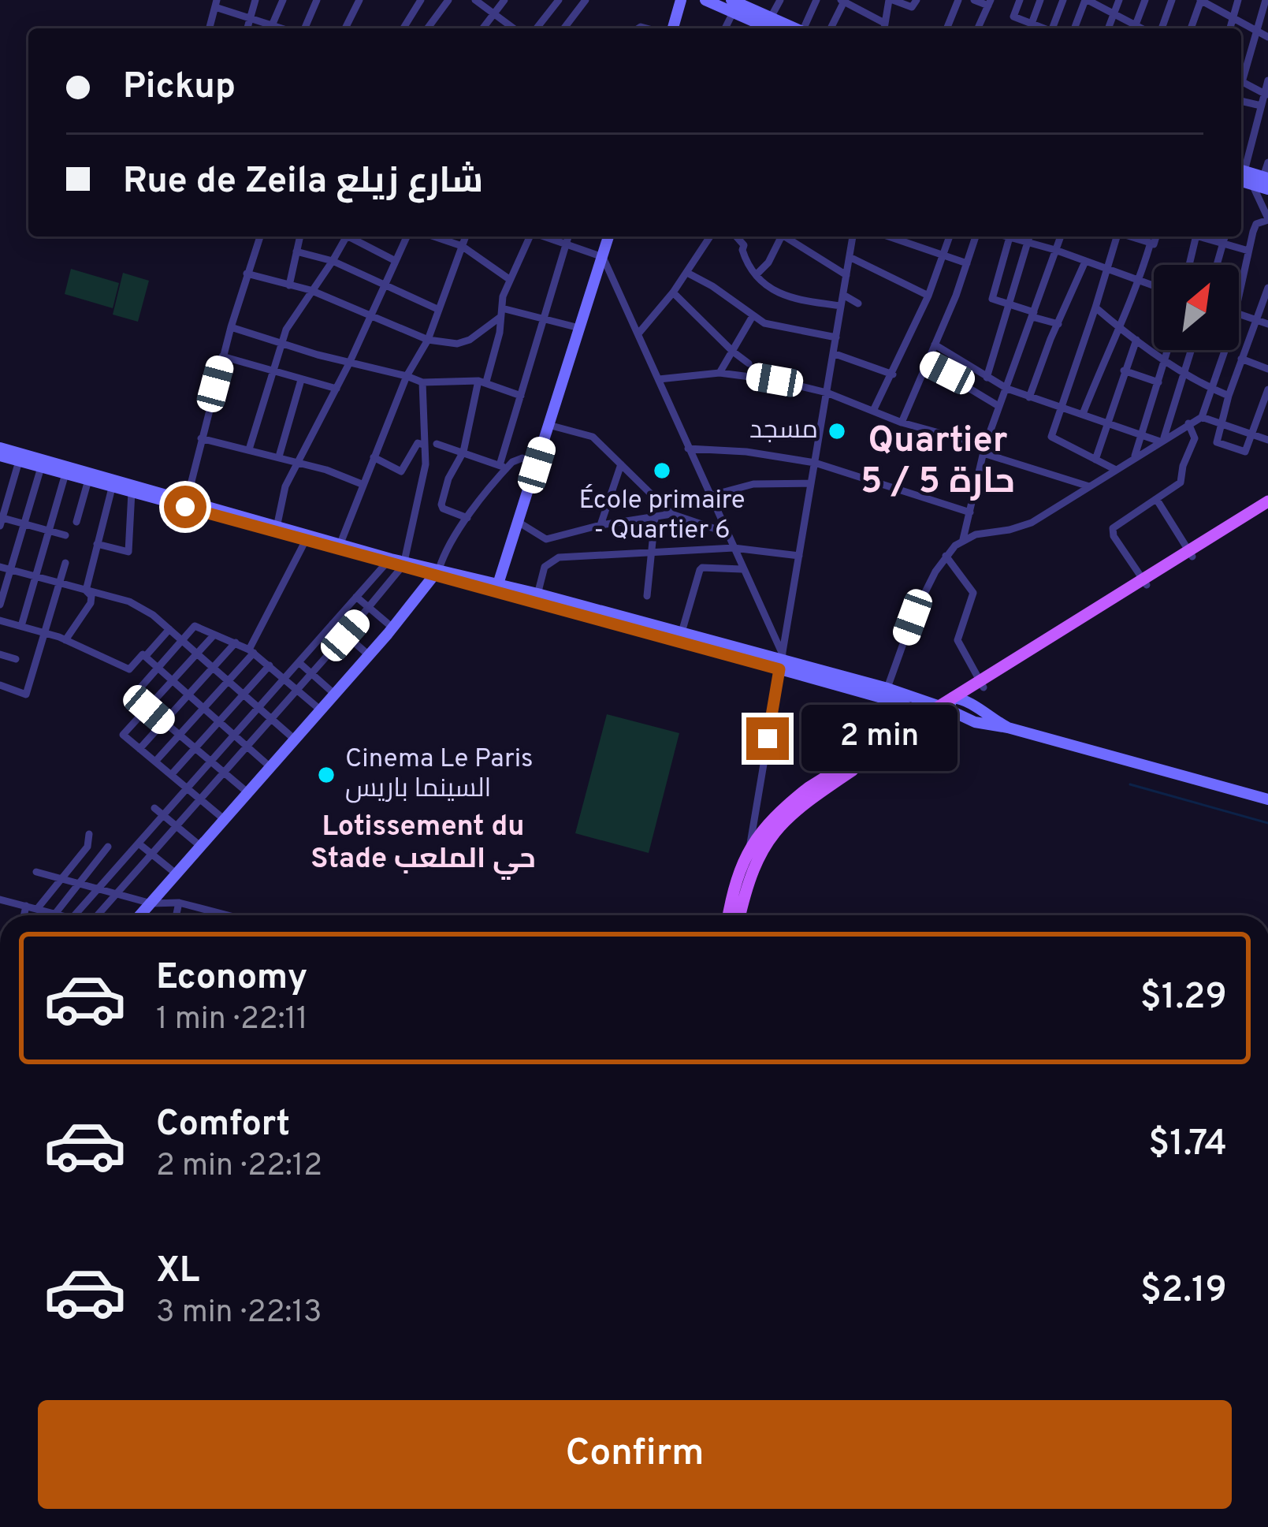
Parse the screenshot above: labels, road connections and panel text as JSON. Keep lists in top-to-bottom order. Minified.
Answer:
{"districts":["Quartier 5 / حارة 5","Lotissement du Stade حي الملعب"],"places":["مسجد","École primaire - Quartier 6","Cinema Le Paris السينما باريس"],"north":"top right","page":{"banner":["Pickup","Rue de Zeila شارع زيلع"],"bubble":"2 min","list":[{"name":"Economy","note":"1 min · 22:11","value":"$1.29"},{"name":"Comfort","note":"2 min · 22:12","value":"$1.74"},{"name":"XL","note":"3 min · 22:13","value":"$2.19"}],"buttons":"Confirm"}}
